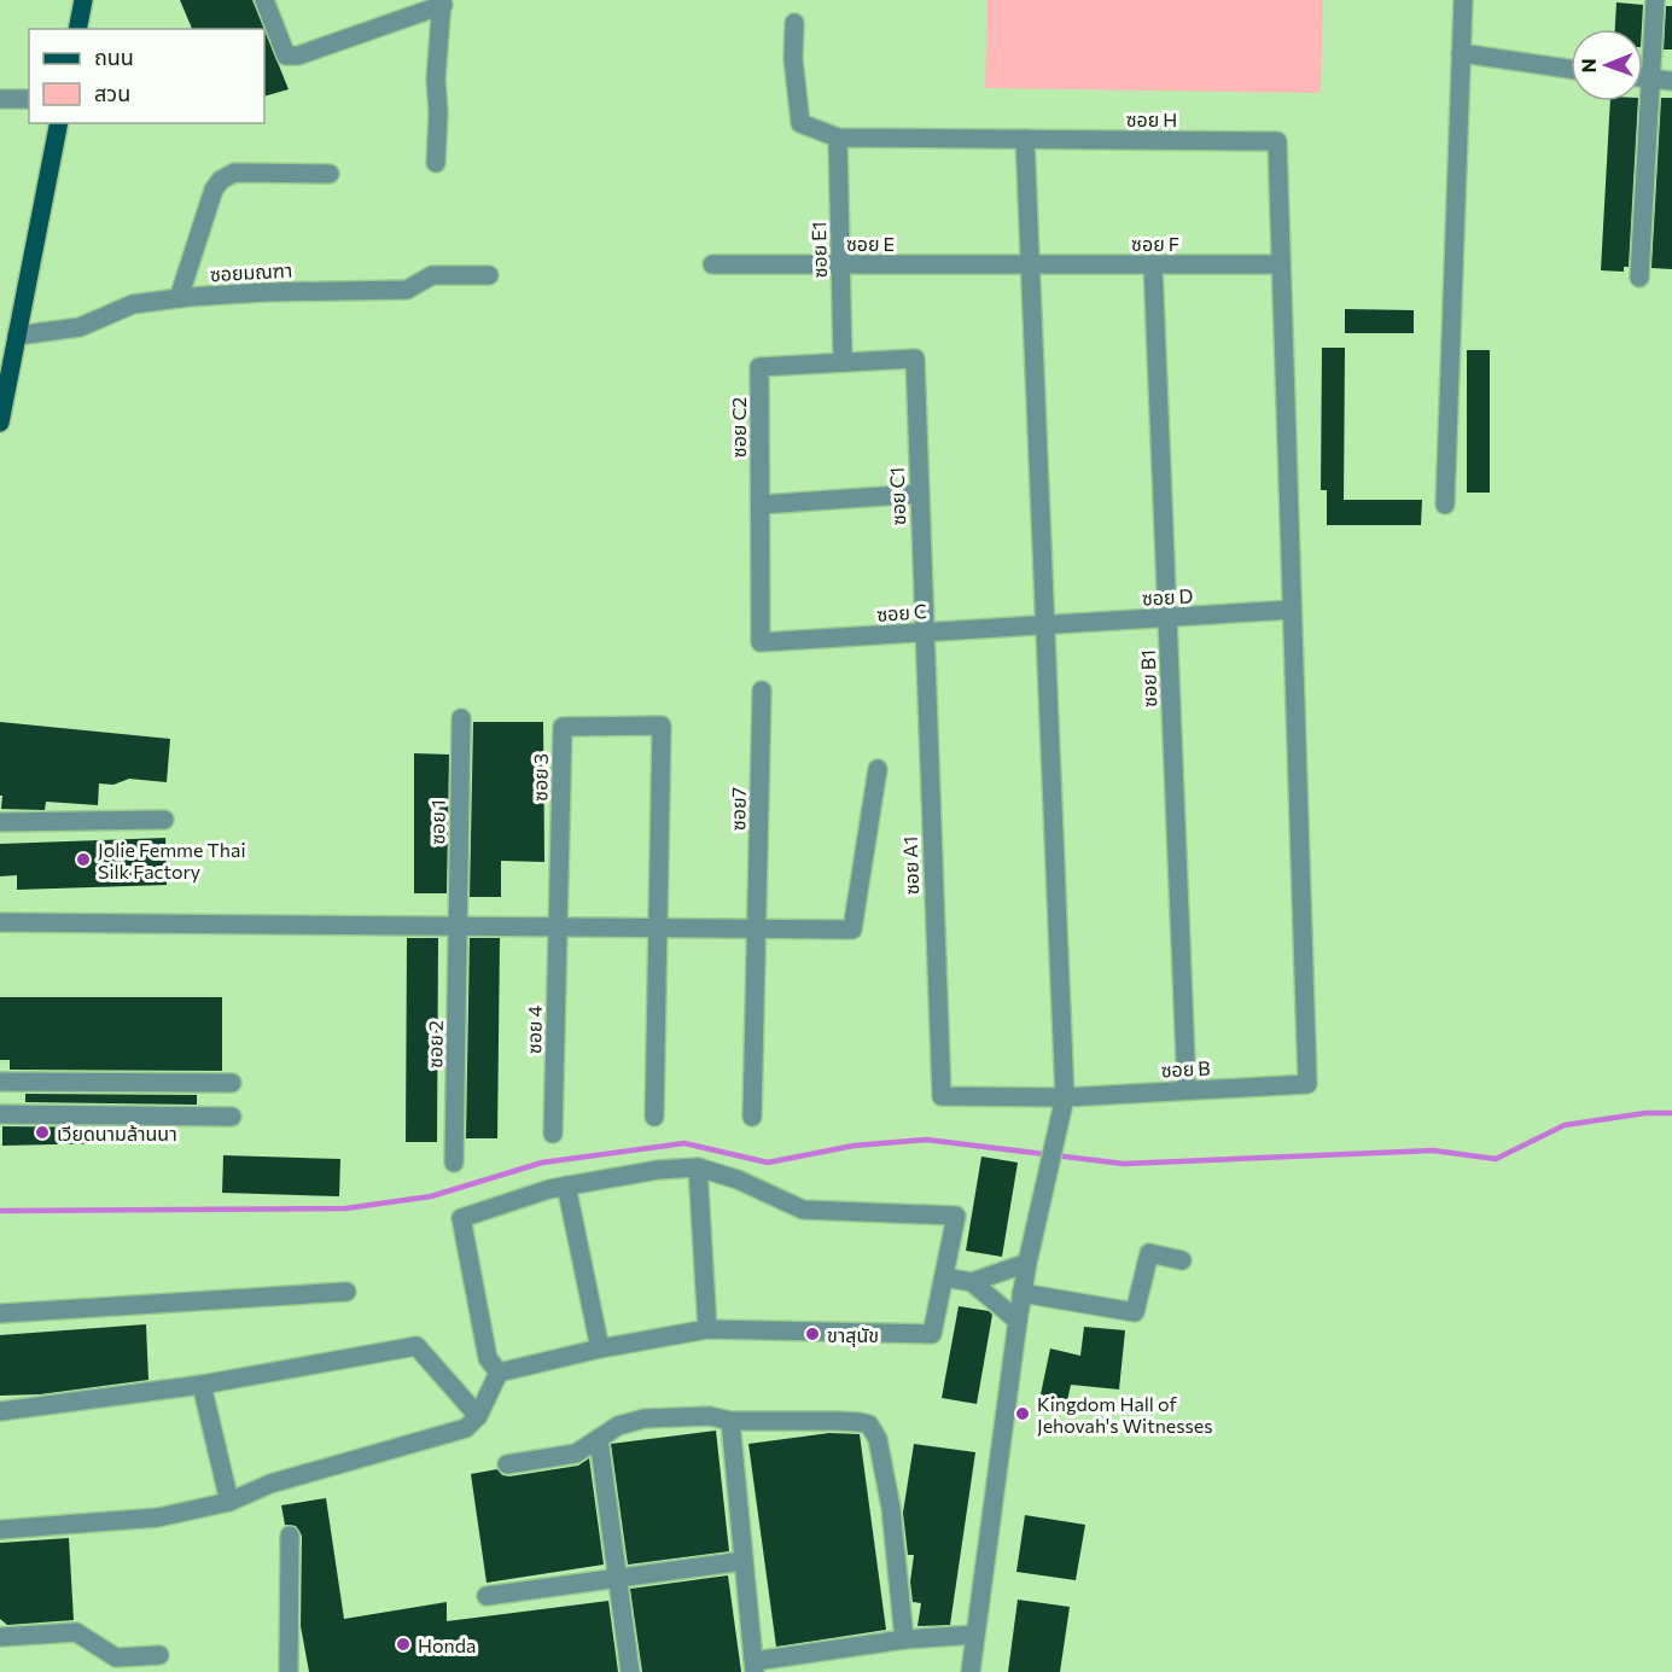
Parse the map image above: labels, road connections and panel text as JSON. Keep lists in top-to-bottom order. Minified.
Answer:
{"streets":{"street":["ซอย H","ซอย E","ซอย F","ซอย E1","ซอยมณฑา","ซอย C2","ซอย C1","ซอย D","ซอย C","ซอย B1","ซอย 3","ซอย7","ซอย 1","ซอย A1","ซอย 4","ซอย 2","ซอย B"]},"crossings":[["ซอย H","ซอย F"],["ซอย H","ซอย E1"],["ซอย E","ซอย F"],["ซอย E","ซอย E1"],["ซอย F","ซอย B1"],["ซอย E1","ซอย C2"],["ซอย C2","ซอย C1"],["ซอย C2","ซอย C"],["ซอย C1","ซอย C"],["ซอย C1","ซอย A1"],["ซอย D","ซอย C"],["ซอย D","ซอย B1"],["ซอย D","ซอย B"],["ซอย C","ซอย A1"],["ซอย B1","ซอย B"],["ซอย 3","ซอย 4"],["ซอย 1","ซอย 2"],["ซอย A1","ซอย B"]],"places":["Jolie Femme Thai Silk Factory","เวียดนามล้านนา","ขาสุนัข","Kingdom Hall of Jehovah's Witnesses","Honda"],"legend":["ถนน","สวน"],"north":"left"}
